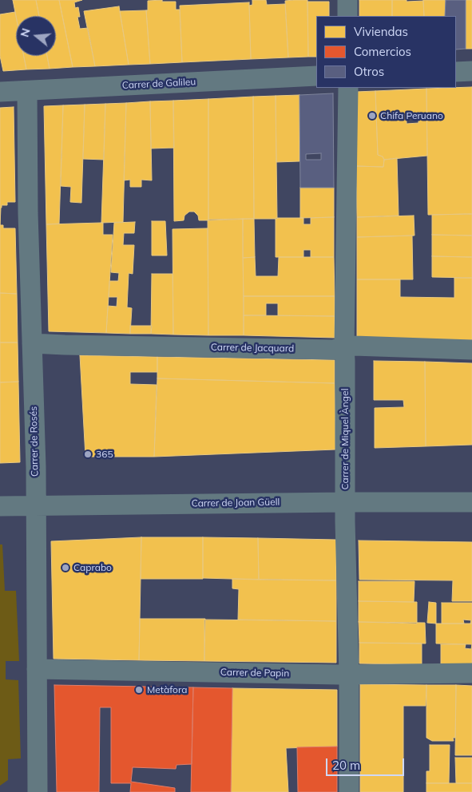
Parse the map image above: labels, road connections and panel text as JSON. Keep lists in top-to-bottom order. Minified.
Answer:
{"streets":{"street":["Carrer de Galileu","Carrer de Jacquard","Carrer de Miquel Àngel","Carrer de Rosés","Carrer de Joan Güell","Carrer de Papin"]},"crossings":[["Carrer de Galileu","Carrer de Rosés"],["Carrer de Jacquard","Carrer de Miquel Àngel"],["Carrer de Jacquard","Carrer de Rosés"],["Carrer de Miquel Àngel","Carrer de Joan Güell"],["Carrer de Miquel Àngel","Carrer de Papin"],["Carrer de Rosés","Carrer de Joan Güell"],["Carrer de Rosés","Carrer de Papin"]],"places":["Chifa Peruano","365","Caprabo","Metàfora"],"legend":["Viviendas","Comercios","Otros"],"scale_bar":"20 m","north":"left"}
